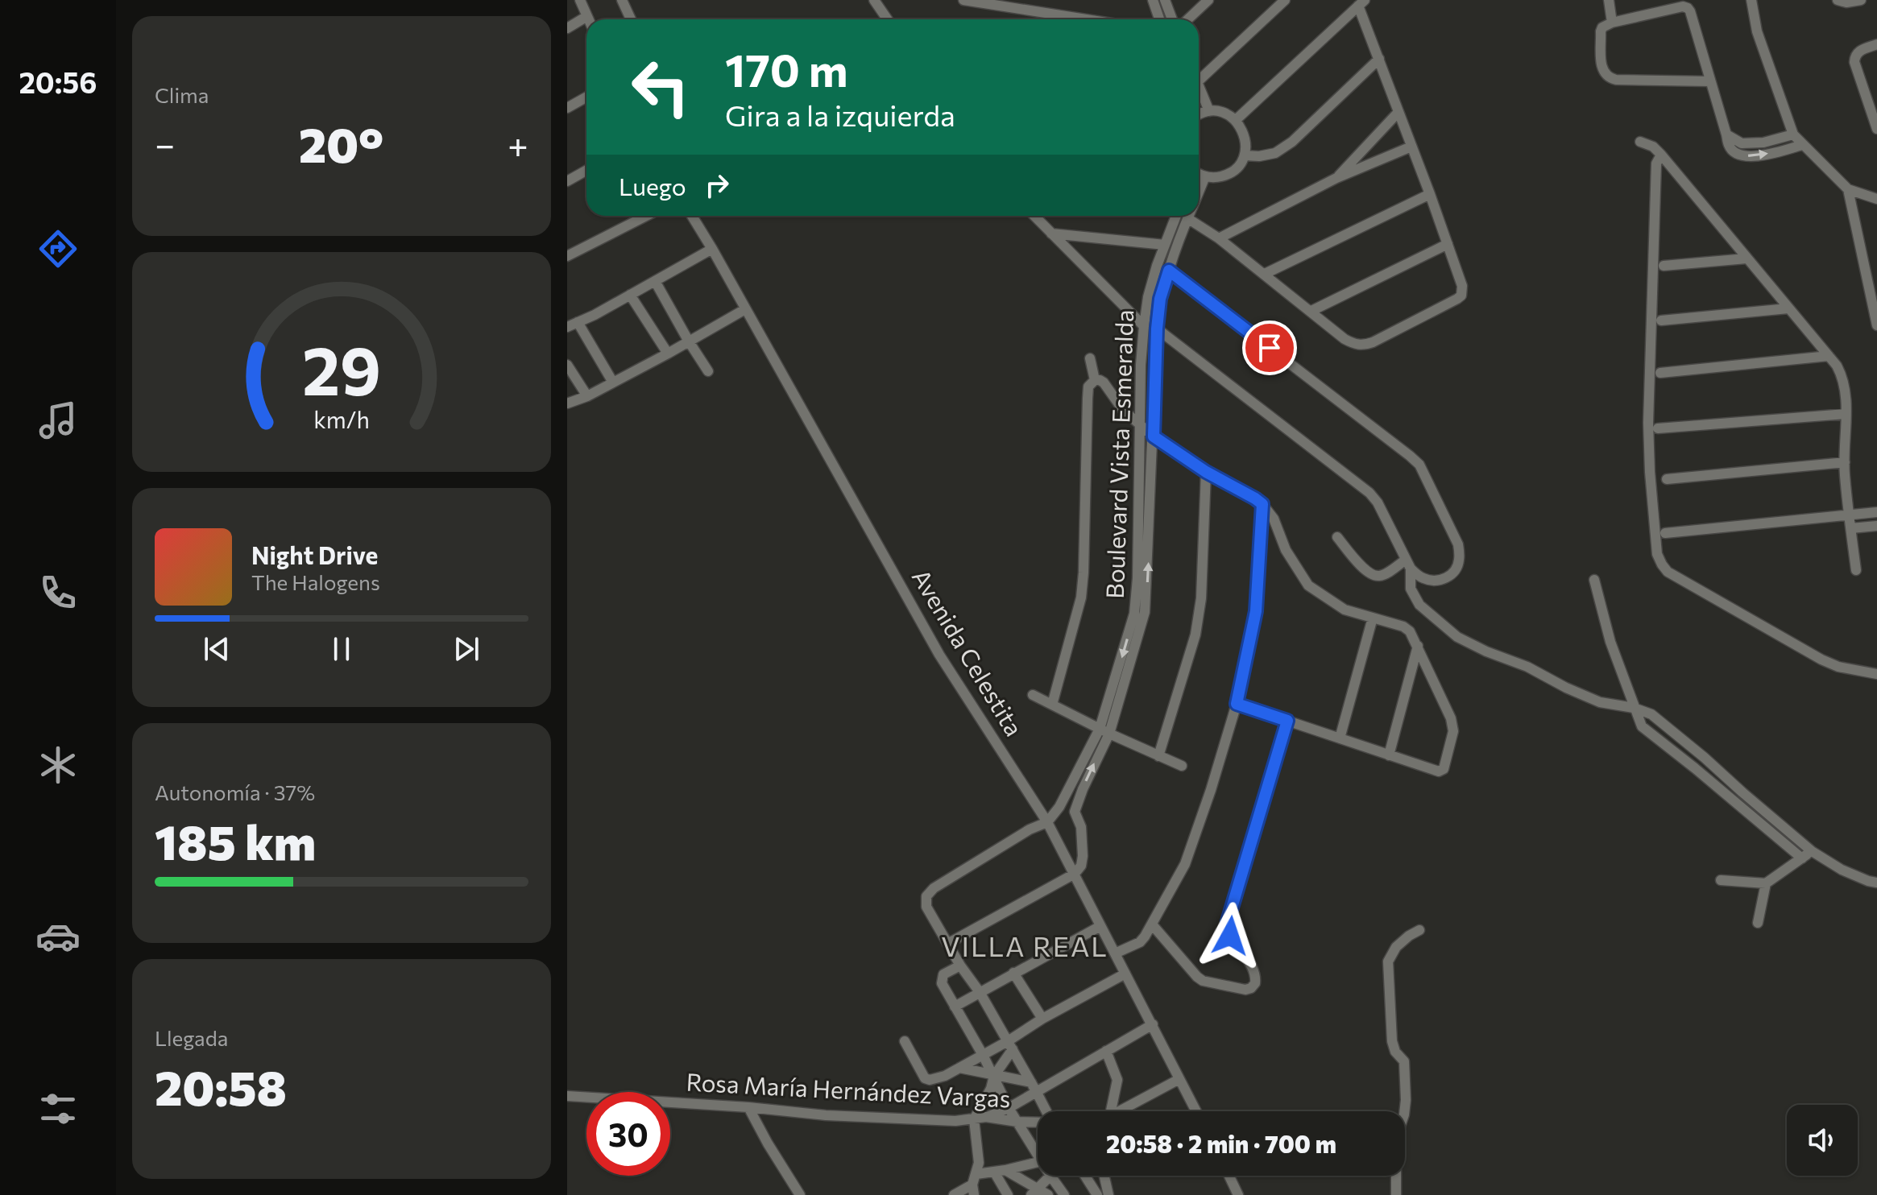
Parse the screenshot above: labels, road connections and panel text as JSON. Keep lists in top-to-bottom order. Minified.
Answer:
{"streets":{"street":["Boulevard Vista Esmeralda","Avenida Celestita","Rosa María Hernández Vargas"]},"crossings":[["Boulevard Vista Esmeralda","Avenida Celestita"]],"districts":["VILLA REAL"],"page":{"tabs":"20:56","tile":["Clima",["Autonomía · 37%","185 km"],["Llegada","20:58"]],"turn":["170 m","Gira a la izquierda"],"heat":["−","20°","+"],"then":"Luego","song":["Night Drive","The Halogens"],"limit":"30","trip":"20:58 · 2 min · 700 m","gauge":["29","km/h"]}}
